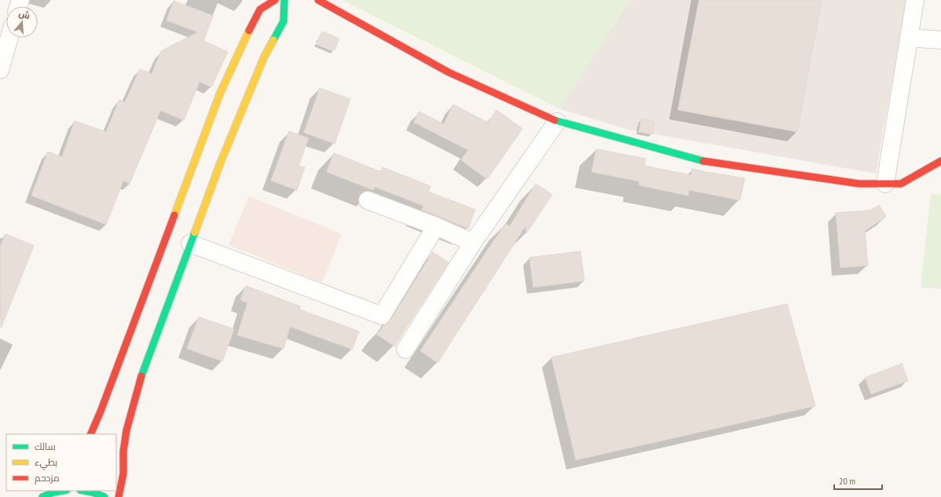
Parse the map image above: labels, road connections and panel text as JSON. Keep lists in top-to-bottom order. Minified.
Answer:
{"legend":["سالك","بطيء","مزدحم"],"scale_bar":"20 m","north":"top"}
